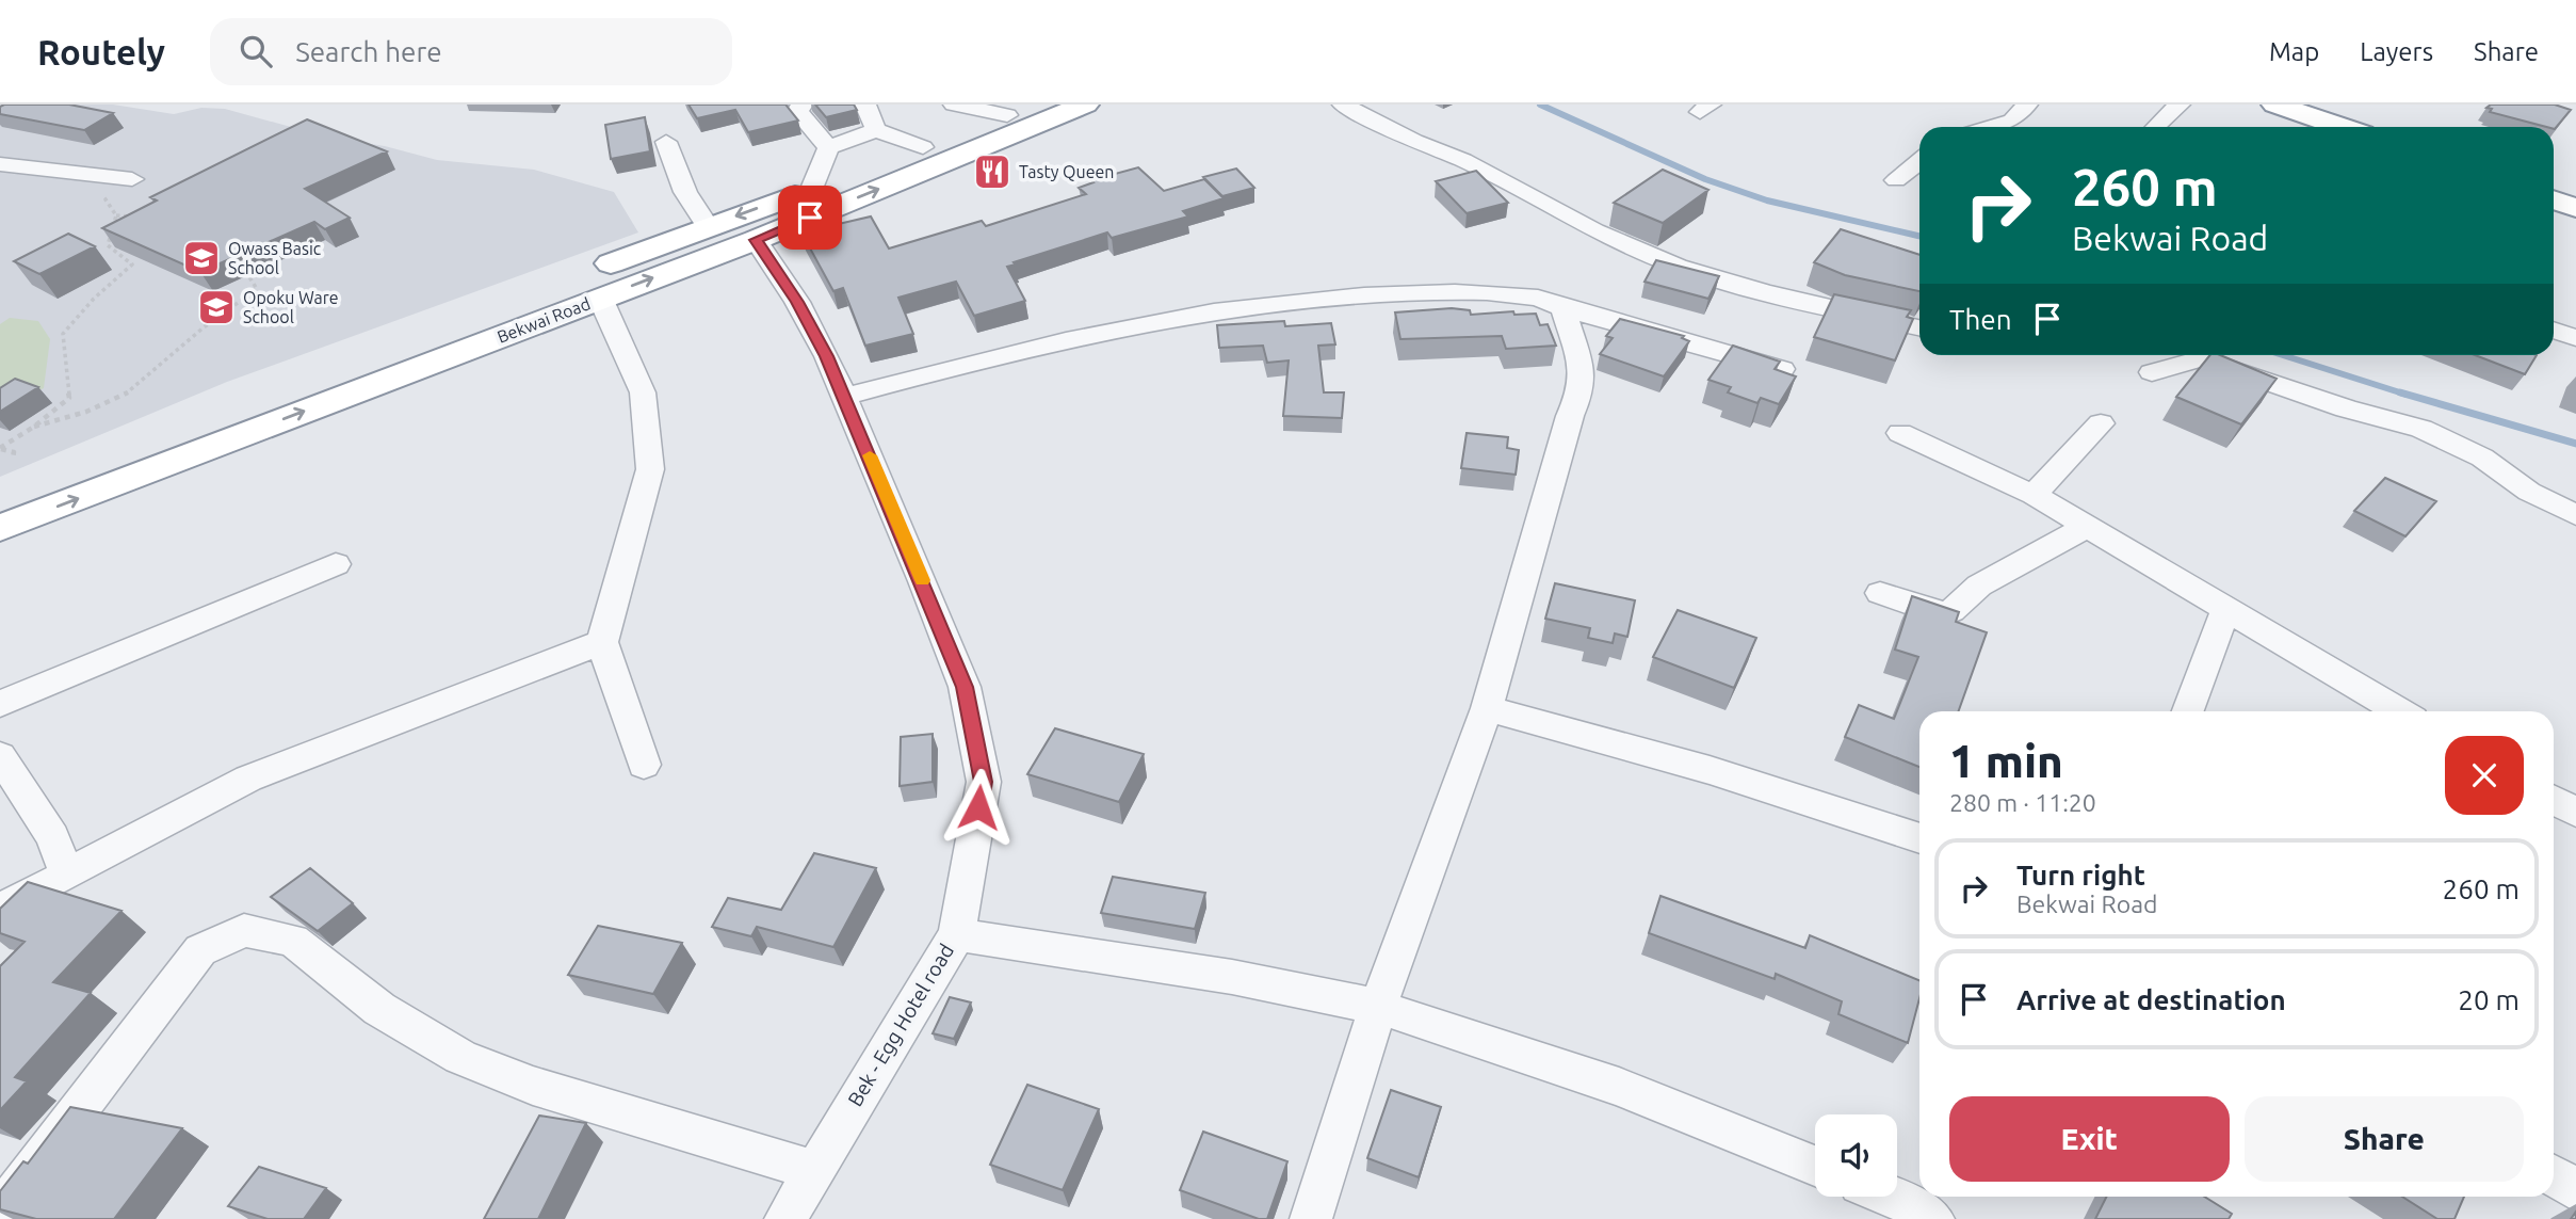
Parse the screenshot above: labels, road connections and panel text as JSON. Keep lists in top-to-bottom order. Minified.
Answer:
{"streets":{"highway":["Bekwai Road"],"street":["Bek - Egg Hotel road"]},"crossings":[["Bekwai Road","Bek - Egg Hotel road"]],"places":{"restaurant":["Tasty Queen"],"school or university":["Owass Basic School","Opoku Ware School"]},"page":{"header":"Routely","search":"Search here","nav":["Map","Layers","Share"],"turn":["260 m","Bekwai Road"],"then":"Then","heading":["1 min","280 m · 11:20"],"list":[{"name":"Turn right","note":"Bekwai Road","value":"260 m"},{"name":"Arrive at destination","value":"20 m"}],"buttons":["Exit","Share"]}}
